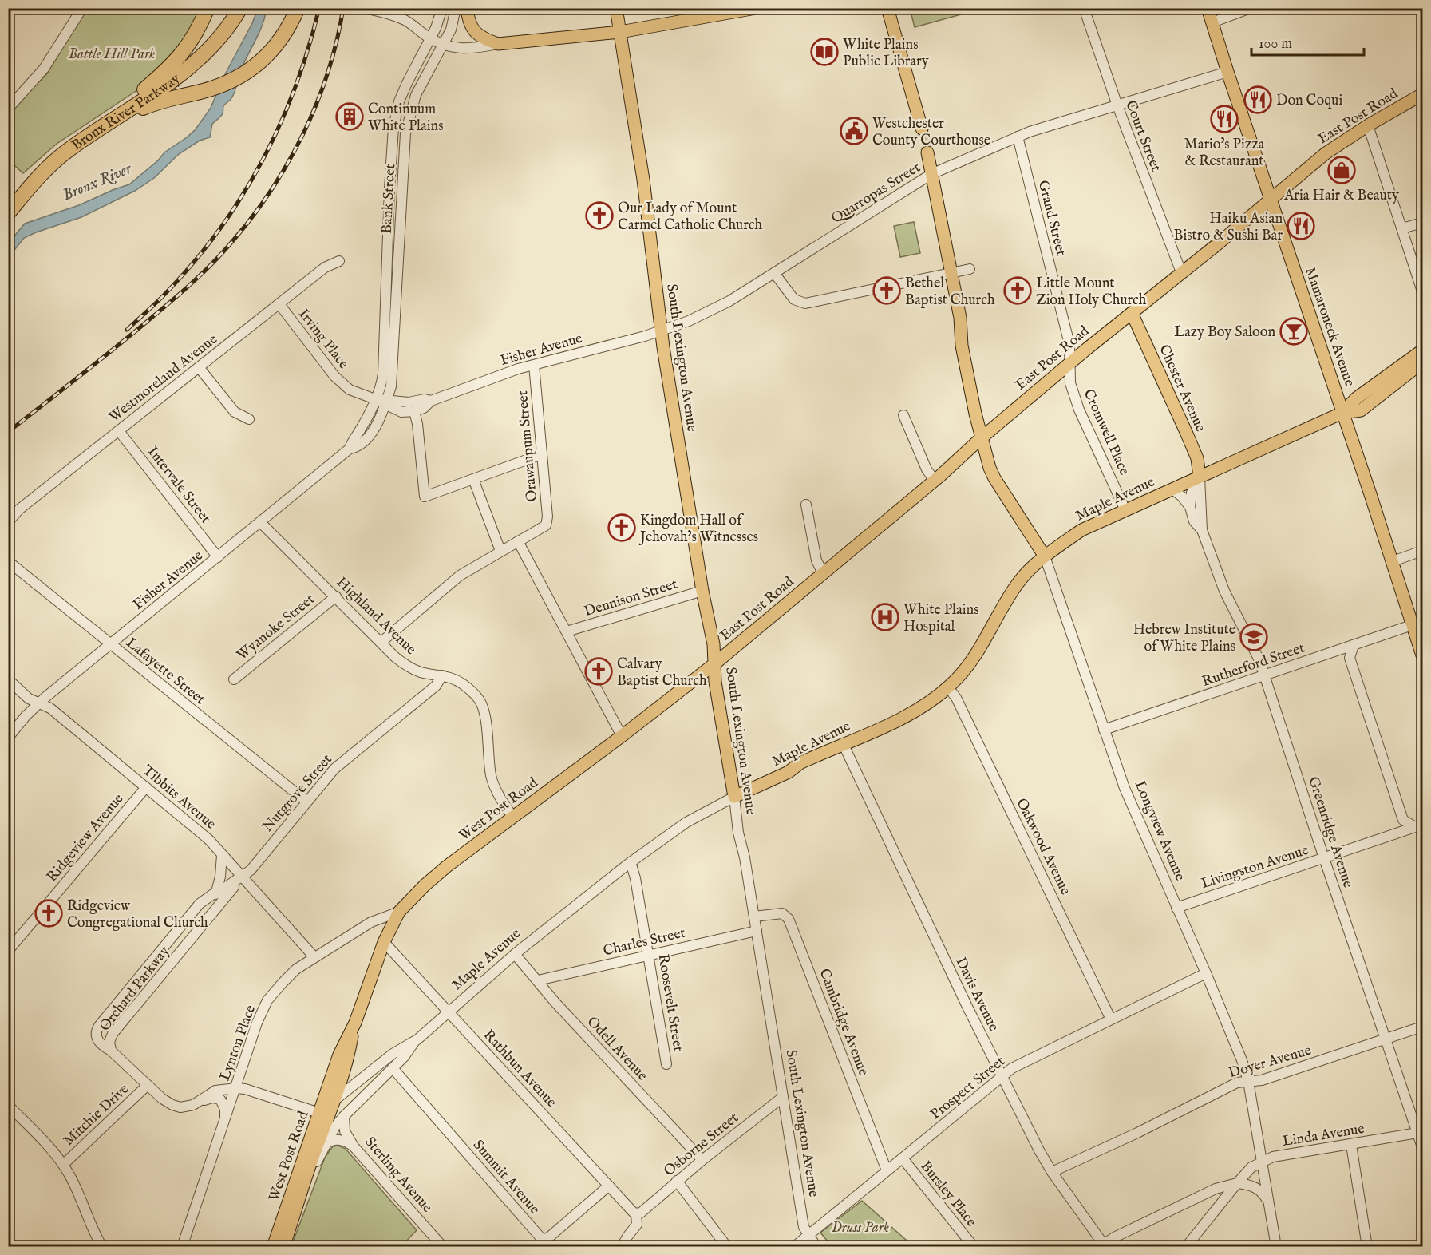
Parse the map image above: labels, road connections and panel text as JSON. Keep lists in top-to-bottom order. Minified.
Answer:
{"streets":{"highway":["Bronx River Parkway"],"main road":["East Post Road","Mamaroneck Avenue","South Lexington Avenue","Chester Avenue","Maple Avenue","West Post Road","Longview Avenue"],"street":["Court Street","Quarropas Street","Bank Street","Grand Street","Irving Place","Fisher Avenue","Westmoreland Avenue","Cromwell Place","Orawaupum Street","Intervale Street","Dennison Street","Highland Avenue","Wyanoke Street","Rutherford Street","Lafayette Street","Nutgrove Street","Tibbits Avenue","Greenridge Avenue","Ridgeview Avenue","Oakwood Avenue","Livingston Avenue","Charles Street","Orchard Parkway","Davis Avenue","Roosevelt Street","Cambridge Avenue","Lynton Place","Odell Avenue","Doyer Avenue","Rathbun Avenue","Prospect Street","Mitchie Drive","Linda Avenue","Osborne Street","Sterling Avenue","Summit Avenue","Bursley Place"]},"crossings":[["East Post Road","Court Street"],["East Post Road","Grand Street"],["East Post Road","Mamaroneck Avenue"],["East Post Road","South Lexington Avenue"],["East Post Road","Chester Avenue"],["East Post Road","Cromwell Place"],["East Post Road","West Post Road"],["East Post Road","Longview Avenue"],["Court Street","Quarropas Street"],["Quarropas Street","Grand Street"],["Quarropas Street","Mamaroneck Avenue"],["Quarropas Street","Fisher Avenue"],["Quarropas Street","South Lexington Avenue"],["Quarropas Street","Longview Avenue"],["Bank Street","Irving Place"],["Bank Street","Fisher Avenue"],["Grand Street","Cromwell Place"],["Mamaroneck Avenue","Maple Avenue"],["Mamaroneck Avenue","Rutherford Street"],["Irving Place","Fisher Avenue"],["Irving Place","Westmoreland Avenue"],["Fisher Avenue","South Lexington Avenue"],["Fisher Avenue","Orawaupum Street"],["Fisher Avenue","Intervale Street"],["Fisher Avenue","Highland Avenue"],["Fisher Avenue","Lafayette Street"],["Fisher Avenue","Tibbits Avenue"],["South Lexington Avenue","Maple Avenue"],["South Lexington Avenue","Dennison Street"],["South Lexington Avenue","West Post Road"],["South Lexington Avenue","Charles Street"],["South Lexington Avenue","Cambridge Avenue"],["South Lexington Avenue","Prospect Street"],["South Lexington Avenue","Osborne Street"],["Westmoreland Avenue","Intervale Street"],["Chester Avenue","Maple Avenue"],["Chester Avenue","Greenridge Avenue"],["Cromwell Place","Maple Avenue"],["Maple Avenue","West Post Road"],["Maple Avenue","Longview Avenue"],["Maple Avenue","Greenridge Avenue"],["Maple Avenue","Oakwood Avenue"],["Maple Avenue","Davis Avenue"],["Maple Avenue","Roosevelt Street"],["Maple Avenue","Odell Avenue"],["Maple Avenue","Rathbun Avenue"],["Highland Avenue","Wyanoke Street"],["Highland Avenue","Nutgrove Street"],["Highland Avenue","West Post Road"],["Rutherford Street","Longview Avenue"],["Rutherford Street","Greenridge Avenue"],["Lafayette Street","Nutgrove Street"],["Nutgrove Street","Tibbits Avenue"],["Nutgrove Street","Orchard Parkway"],["Tibbits Avenue","Ridgeview Avenue"],["Tibbits Avenue","Orchard Parkway"],["Tibbits Avenue","Lynton Place"],["West Post Road","Lynton Place"],["West Post Road","Rathbun Avenue"],["Longview Avenue","Livingston Avenue"],["Longview Avenue","Doyer Avenue"],["Longview Avenue","Prospect Street"],["Longview Avenue","Linda Avenue"],["Greenridge Avenue","Livingston Avenue"],["Greenridge Avenue","Doyer Avenue"],["Greenridge Avenue","Linda Avenue"],["Oakwood Avenue","Prospect Street"],["Charles Street","Roosevelt Street"],["Charles Street","Odell Avenue"],["Davis Avenue","Doyer Avenue"],["Davis Avenue","Prospect Street"],["Cambridge Avenue","Prospect Street"],["Odell Avenue","Osborne Street"],["Rathbun Avenue","Osborne Street"],["Rathbun Avenue","Summit Avenue"],["Prospect Street","Bursley Place"]],"water":["Bronx River"],"parks":["Battle Hill Park","Druss Park"],"places":{"library":["White Plains Public Library"],"restaurant":["Don Coqui","Mario's Pizza & Restaurant","Haiku Asian Bistro & Sushi Bar"],"building":["Continuum White Plains"],"public building":["Westchester County Courthouse"],"shop":["Aria Hair & Beauty"],"church":["Our Lady of Mount Carmel Catholic Church","Bethel Baptist Church","Little Mount Zion Holy Church","Kingdom Hall of Jehovah’s Witnesses","Calvary Baptist Church","Ridgeview Congregational Church"],"bar":["Lazy Boy Saloon"],"hospital":["White Plains Hospital"],"school or university":["Hebrew Institute of White Plains"]},"scale_bar":"100 m"}
